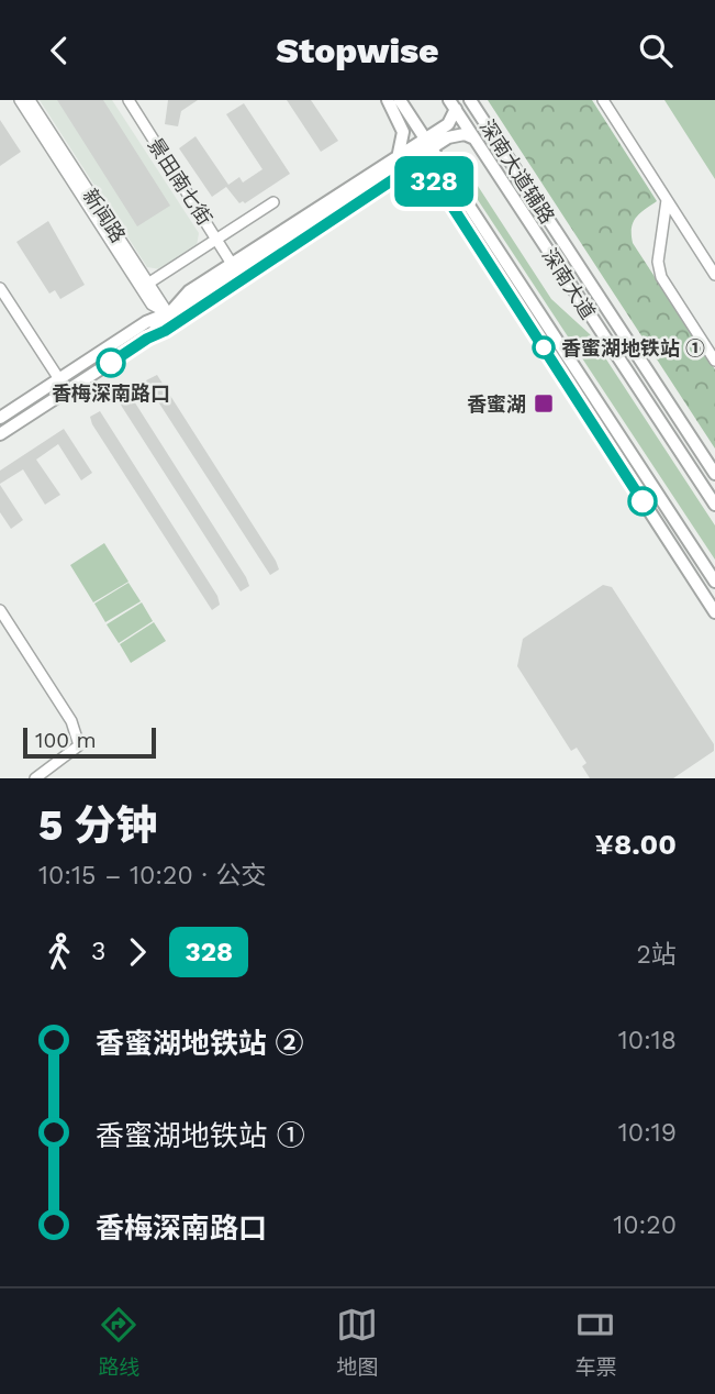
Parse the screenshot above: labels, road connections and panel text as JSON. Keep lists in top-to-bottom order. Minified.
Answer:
{"streets":{"main road":["深南大道辅路","深南大道"],"street":["景田南七街","新闻路"]},"places":{"other":["香蜜湖地铁站 ①","香梅深南路口"],"transit":["香蜜湖"]},"lines":["bus line 328"],"scale_bar":"100 m","page":{"header":"Stopwise","on_map":"328","scale":"100 m","heading":["5 分钟","10:15 – 10:20 · 公交","¥8.00"],"legs":["3","328","2站"],"list":[{"name":"香蜜湖地铁站 ②","value":"10:18"},{"name":"香蜜湖地铁站 ①","value":"10:19"},{"name":"香梅深南路口","value":"10:20"}],"tabs":["路线","地图","车票"]}}
